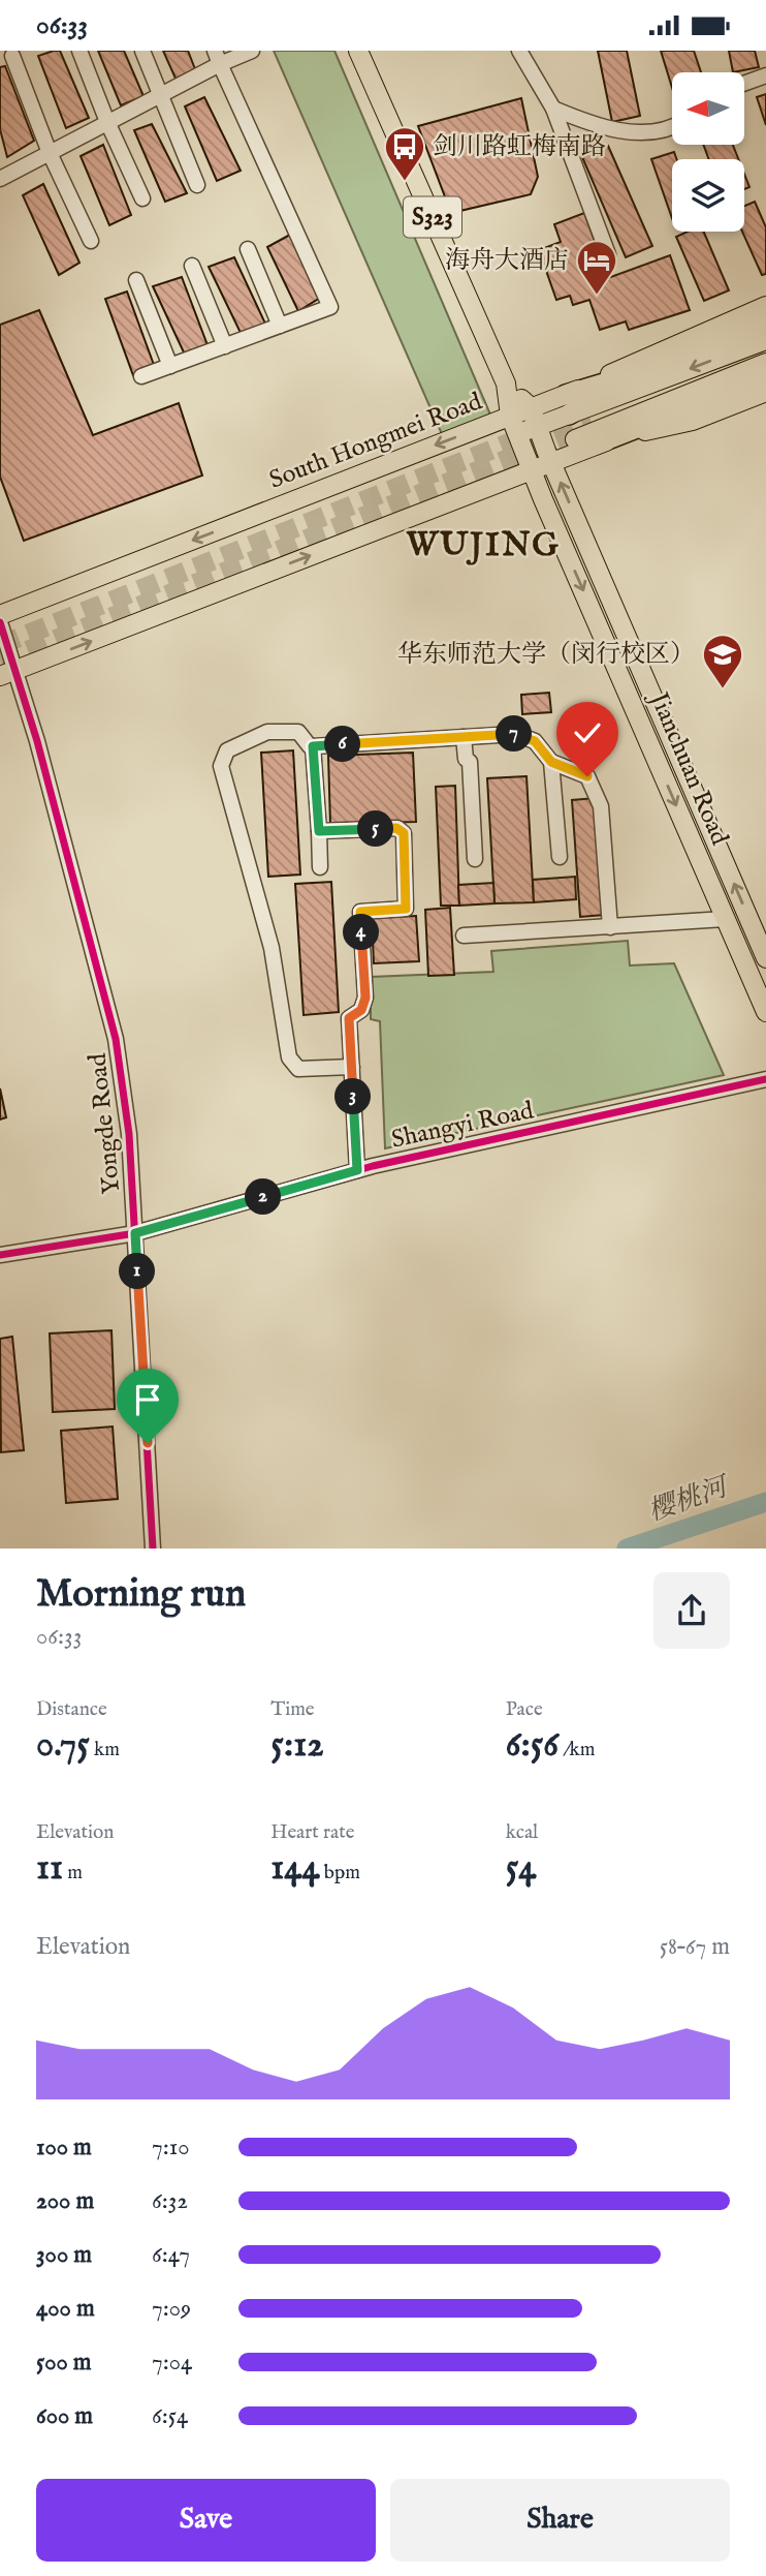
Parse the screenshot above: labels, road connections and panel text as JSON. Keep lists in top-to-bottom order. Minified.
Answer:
{"streets":{"main road":["S323","South Hongmei Road","Jianchuan Road"],"street":["Yongde Road","Shangyi Road"]},"crossings":[["South Hongmei Road","Jianchuan Road"],["Yongde Road","Shangyi Road"]],"districts":["WUJING"],"water":["樱桃河"],"places":{"bus stop":["剑川路虹梅南路"],"hotel":["海舟大酒店"],"school or university":["华东师范大学（闵行校区）"]},"north":"left","page":{"status":"06:33","pins":["7","6","5","4","3","2","1"],"heading":["Morning run","06:33"],"stats":[["Distance","0.75 km"],["Time","5:12"],["Pace","6:56 /km"],["Elevation","11 m"],["Heart rate","144 bpm"],["kcal","54"]],"chart":["Elevation","58–67 m"],"list":[{"name":"100 m","note":"7:10"},{"name":"200 m","note":"6:32"},{"name":"300 m","note":"6:47"},{"name":"400 m","note":"7:09"},{"name":"500 m","note":"7:04"},{"name":"600 m","note":"6:54"}],"buttons":["Save","Share"]}}
